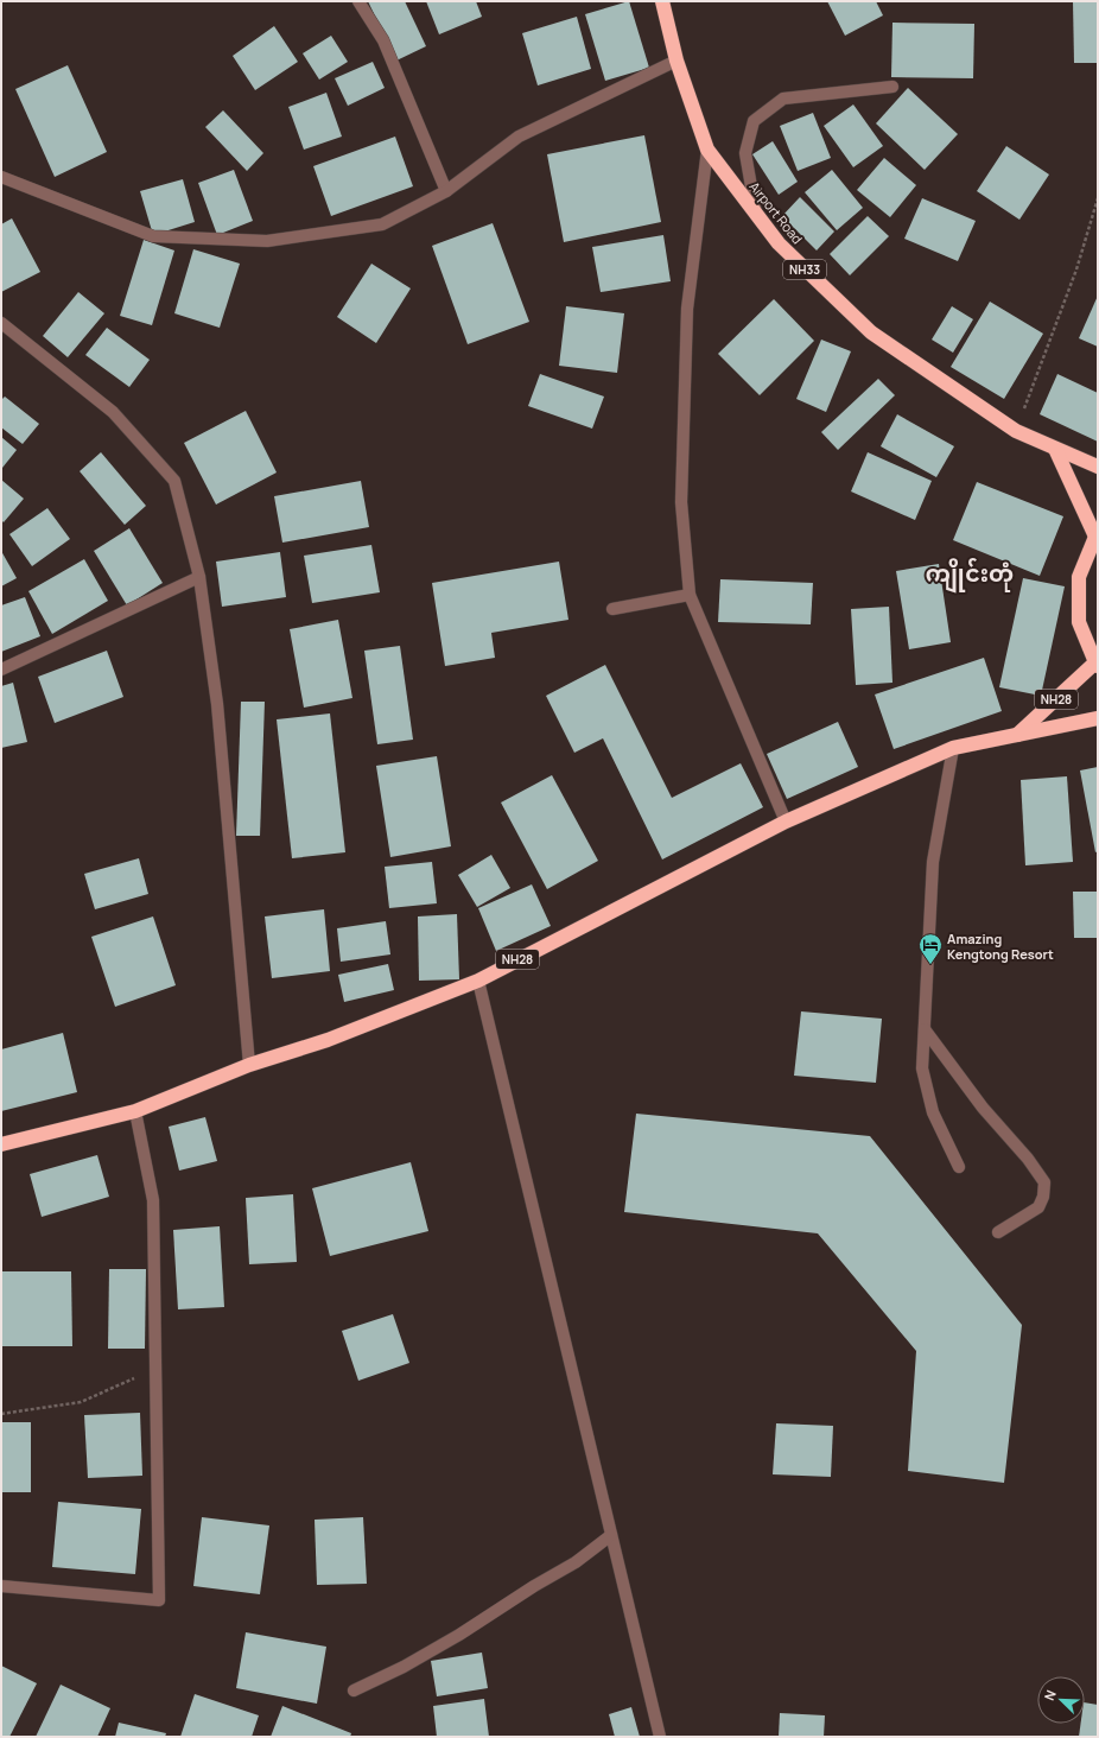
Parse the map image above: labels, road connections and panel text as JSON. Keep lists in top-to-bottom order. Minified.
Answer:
{"streets":{"highway":["Airport Road","NH33","NH28"]},"districts":["ကျိုင်းတုံ"],"places":{"hotel":["Amazing Kengtong Resort"]},"north":"top left"}
